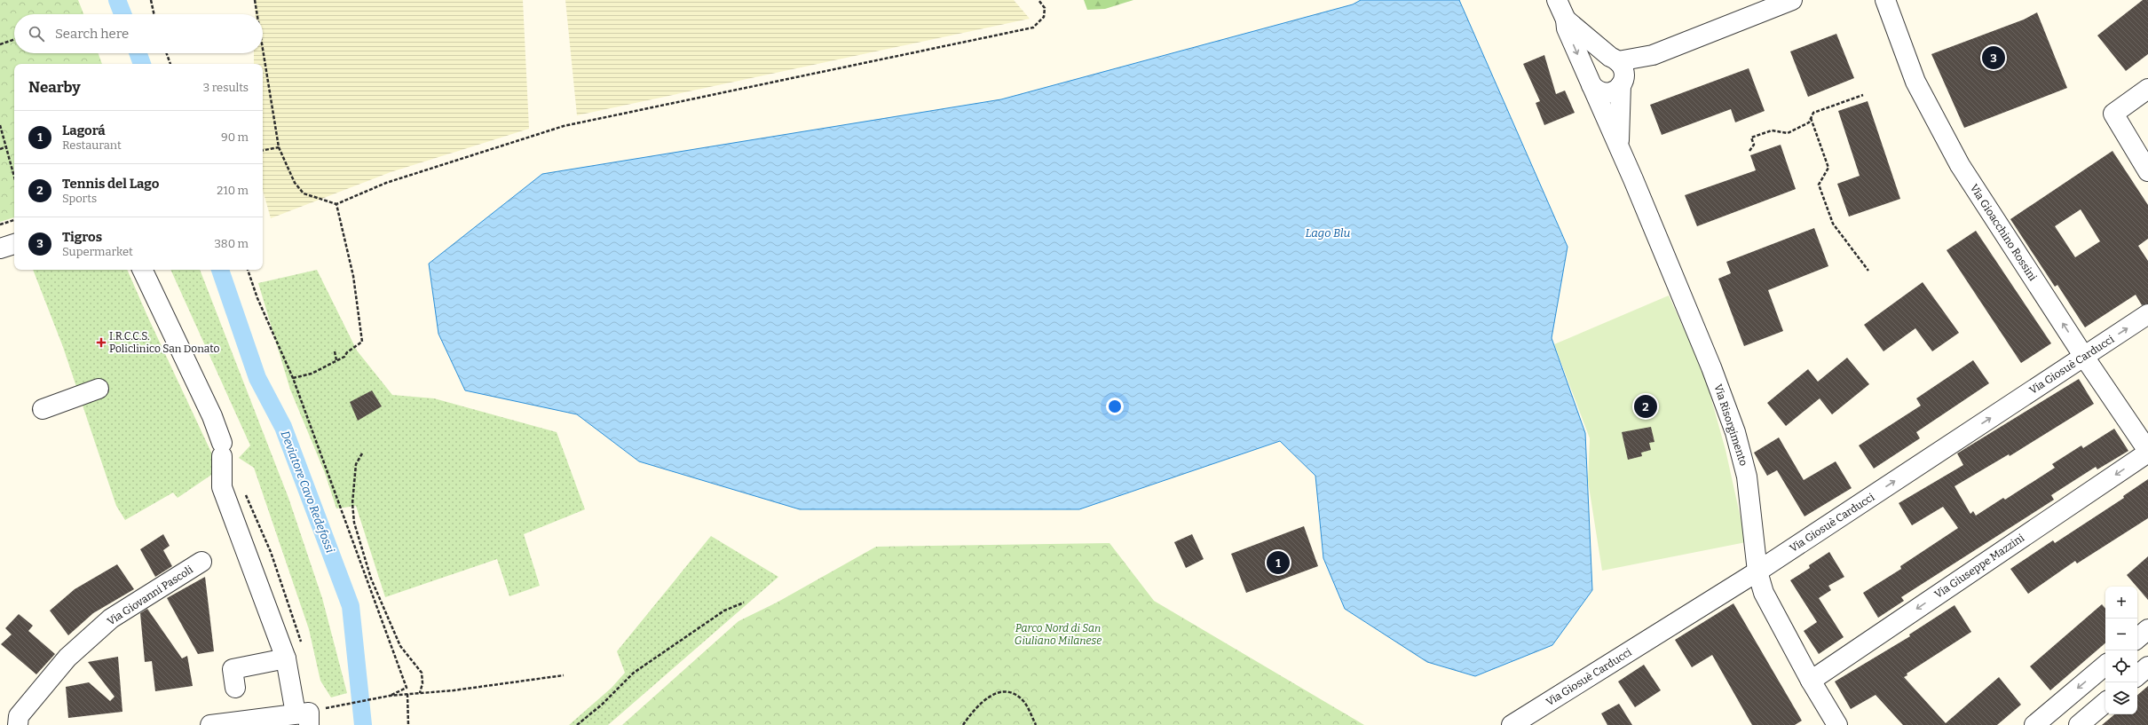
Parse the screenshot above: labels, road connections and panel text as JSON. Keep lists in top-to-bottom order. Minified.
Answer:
{"streets":{"street":["Via Gioacchino Rossini","Via Giosuè Carducci","Via Risorgimento","Via Giuseppe Mazzini","Via Giovanni Pascoli"]},"crossings":[["Via Gioacchino Rossini","Via Giosuè Carducci"],["Via Gioacchino Rossini","Via Giuseppe Mazzini"],["Via Giosuè Carducci","Via Risorgimento"],["Via Risorgimento","Via Giuseppe Mazzini"]],"one_way":["Via Gioacchino Rossini","Via Giosuè Carducci","Via Giuseppe Mazzini"],"water":["Lago Blu","Deviatore Cavo Redefossi"],"parks":["Parco Nord di San Giuliano Milanese"],"places":{"health":["I.R.C.C.S. Policlinico San Donato"]},"page":{"search":"Search here","pins":["3","2","1"],"heading":["Nearby","3 results"],"list":[{"mark":"1","name":"Lagorá","note":"Restaurant","value":"90 m"},{"mark":"2","name":"Tennis del Lago","note":"Sports","value":"210 m"},{"mark":"3","name":"Tigros","note":"Supermarket","value":"380 m"}],"map_buttons":["+","−"]}}
